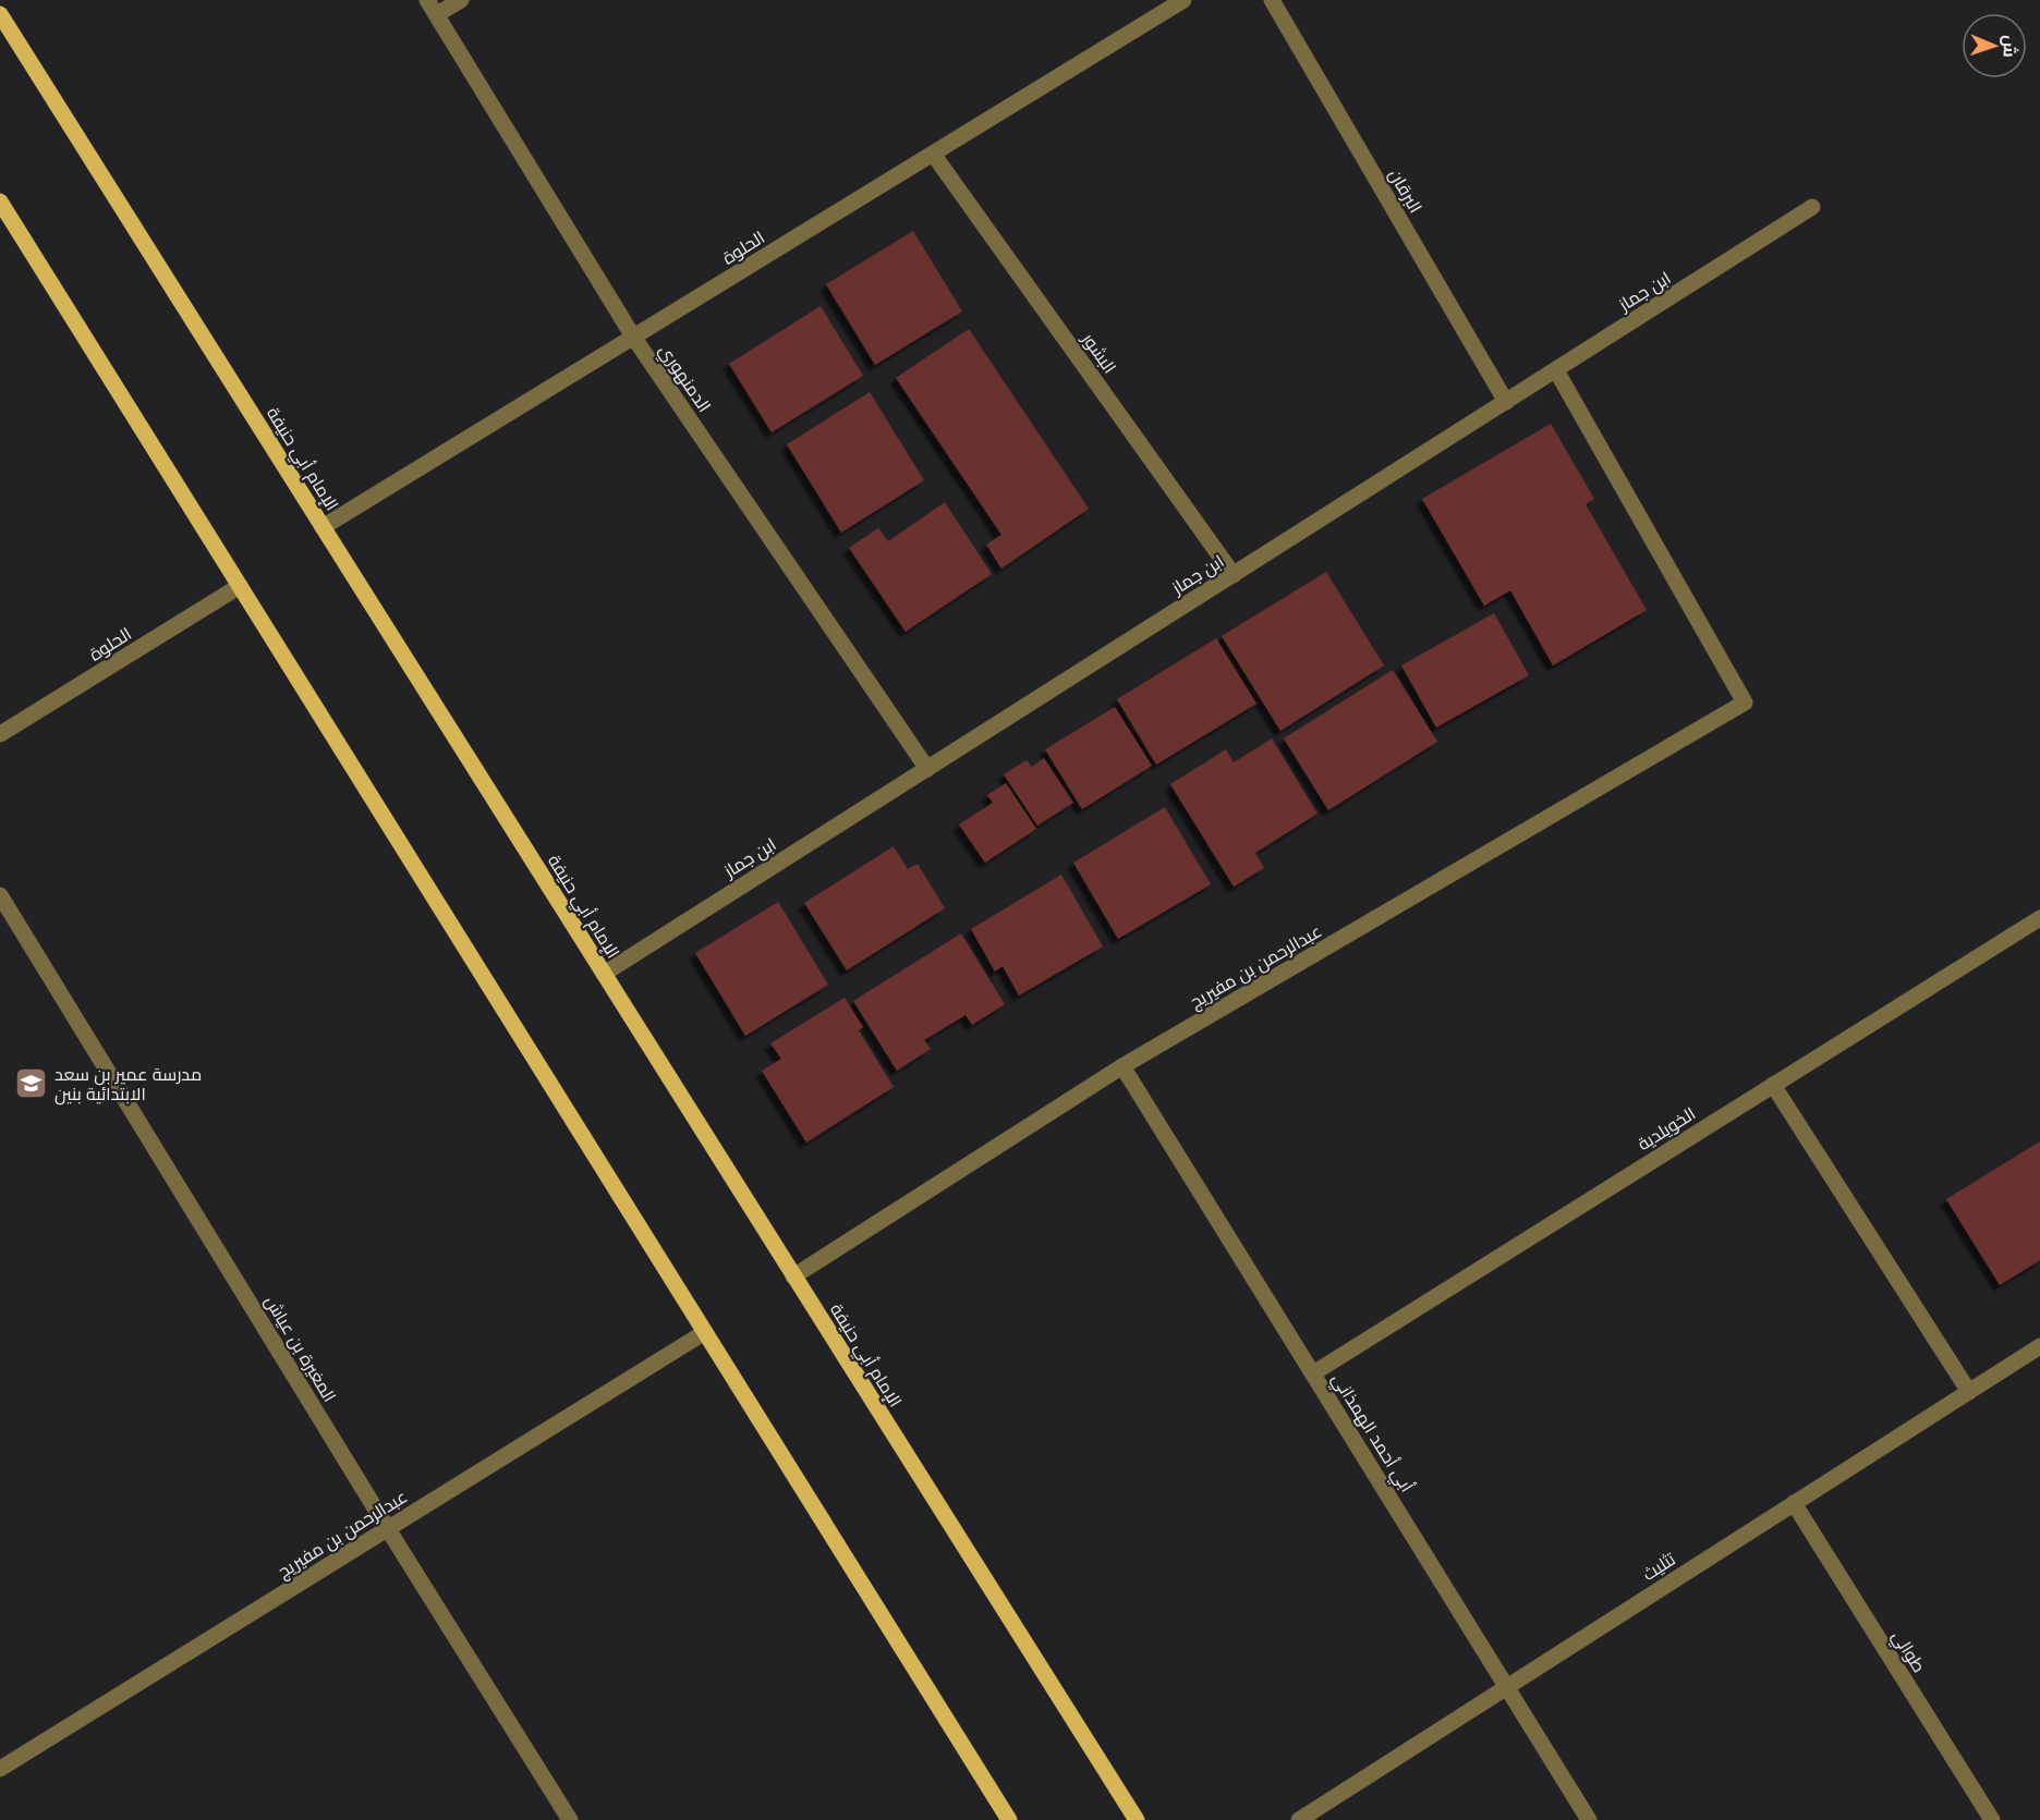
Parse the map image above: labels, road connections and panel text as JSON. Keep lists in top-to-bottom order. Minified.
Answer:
{"streets":{"main road":["الإمام أبي حنيفة"],"street":["البرقان","الحلوة","ابن جماز","البشور","الدمنهوري","عبدالرحمن بن مفيريج","الخويلدية","المغيرة بن عياش","أبي أحمد الهمذاني","تثليث","طوالي"]},"crossings":[["البرقان","ابن جماز"],["الحلوة","البشور"],["الحلوة","الدمنهوري"],["الحلوة","الإمام أبي حنيفة"],["ابن جماز","البشور"],["ابن جماز","الدمنهوري"],["ابن جماز","الإمام أبي حنيفة"],["ابن جماز","عبدالرحمن بن مفيريج"],["الإمام أبي حنيفة","عبدالرحمن بن مفيريج"],["عبدالرحمن بن مفيريج","المغيرة بن عياش"],["عبدالرحمن بن مفيريج","أبي أحمد الهمذاني"],["الخويلدية","أبي أحمد الهمذاني"],["أبي أحمد الهمذاني","تثليث"],["تثليث","طوالي"]],"places":{"school or university":["مدرسة عمير بن سعد الابتدائية بنين"]},"north":"right"}
